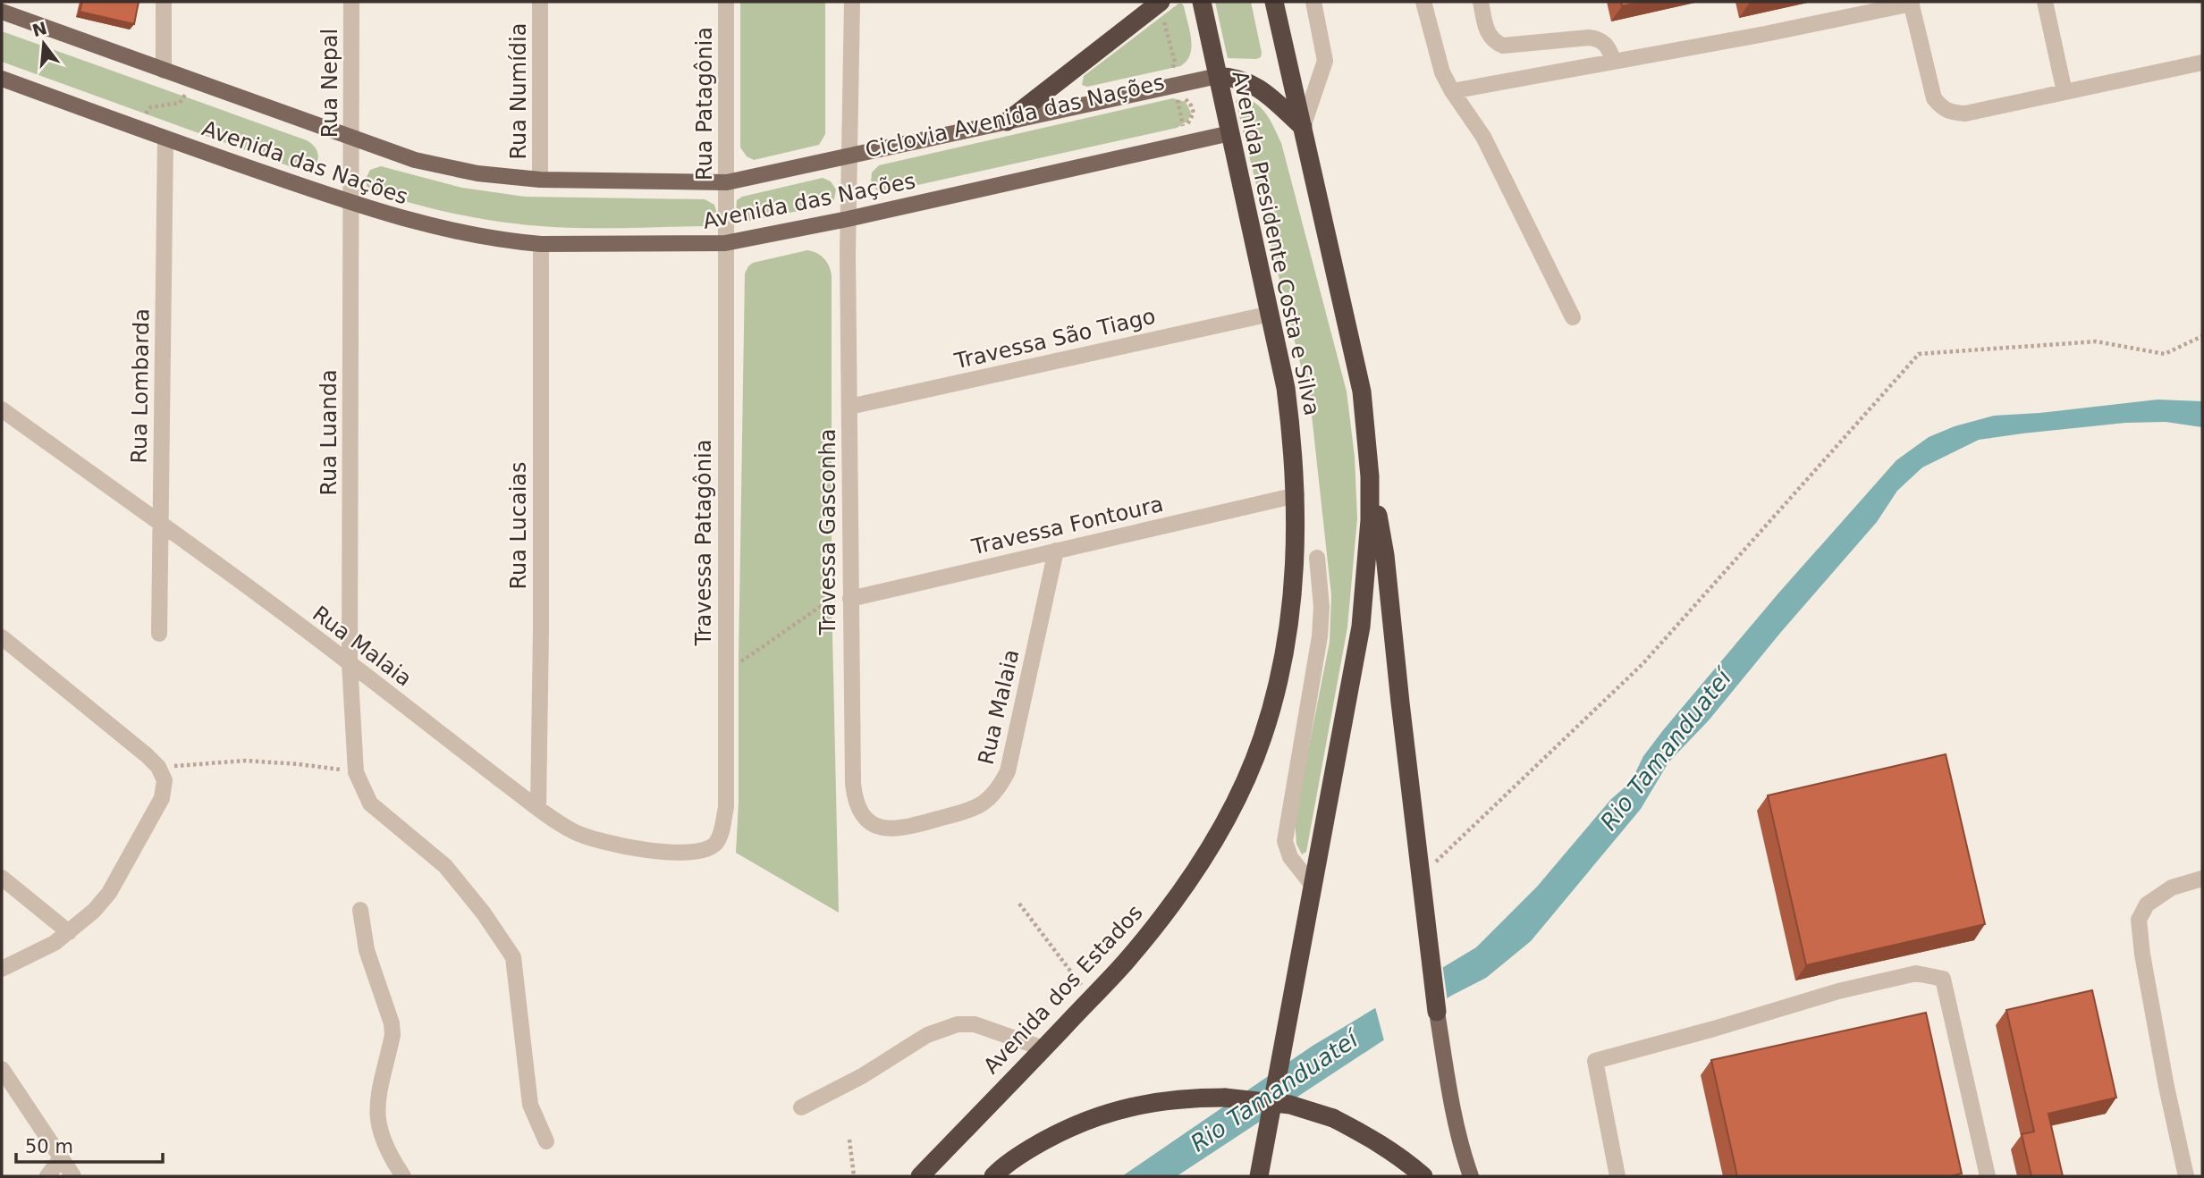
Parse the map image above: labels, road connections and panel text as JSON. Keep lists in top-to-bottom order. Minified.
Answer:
{"streets":{"highway":["Avenida Presidente Costa e Silva","Avenida dos Estados"],"main road":["Avenida das Nações"],"street":["Rua Nepal","Rua Numídia","Rua Patagônia","Travessa São Tiago","Rua Lombarda","Rua Luanda","Rua Lucaias","Travessa Fontoura","Travessa Gasconha","Travessa Patagônia","Rua Malaia"],"path":["Ciclovia Avenida das Nações"]},"crossings":[["Rua Nepal","Avenida das Nações"],["Rua Nepal","Rua Luanda"],["Rua Numídia","Avenida das Nações"],["Rua Patagônia","Avenida das Nações"],["Rua Patagônia","Travessa Patagônia"],["Avenida das Nações","Avenida Presidente Costa e Silva"],["Avenida das Nações","Rua Lombarda"],["Avenida das Nações","Rua Luanda"],["Avenida das Nações","Rua Lucaias"],["Avenida das Nações","Travessa Gasconha"],["Avenida das Nações","Travessa Patagônia"],["Avenida Presidente Costa e Silva","Travessa São Tiago"],["Avenida Presidente Costa e Silva","Travessa Fontoura"],["Avenida Presidente Costa e Silva","Avenida dos Estados"],["Travessa São Tiago","Travessa Gasconha"],["Rua Lombarda","Rua Malaia"],["Rua Luanda","Rua Malaia"],["Rua Lucaias","Rua Malaia"],["Travessa Fontoura","Travessa Gasconha"],["Travessa Fontoura","Rua Malaia"],["Travessa Fontoura","Avenida dos Estados"],["Travessa Gasconha","Rua Malaia"],["Travessa Patagônia","Rua Malaia"]],"water":["Rio Tamanduateí"],"scale_bar":"50 m","north":"top"}
